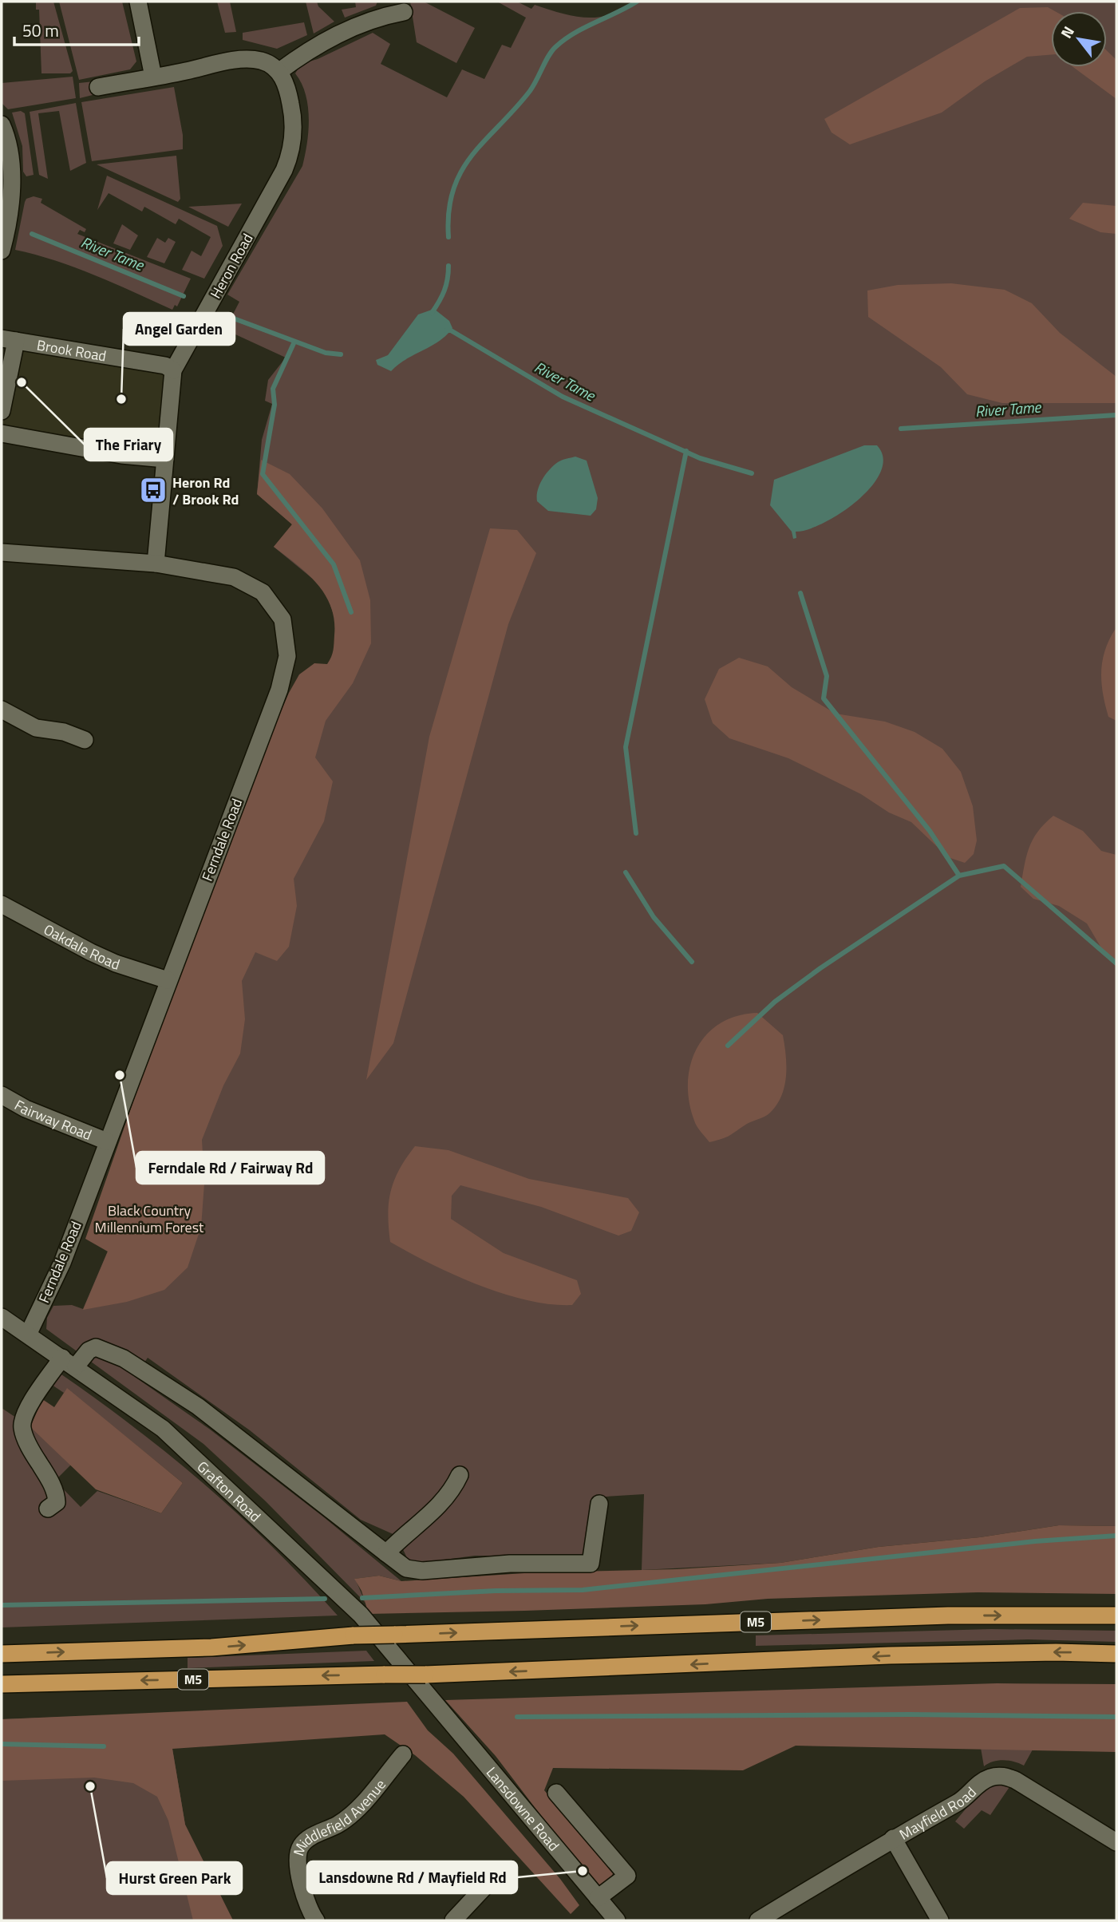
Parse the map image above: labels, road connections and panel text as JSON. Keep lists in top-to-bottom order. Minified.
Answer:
{"streets":{"highway":["M5"],"street":["Heron Road","Brook Road","Ferndale Road","Oakdale Road","Fairway Road","Grafton Road","Lansdowne Road","Mayfield Road","Middlefield Avenue"]},"crossings":[["Heron Road","Brook Road"],["Heron Road","Ferndale Road"],["Ferndale Road","Oakdale Road"],["Ferndale Road","Fairway Road"],["Ferndale Road","Grafton Road"],["Grafton Road","Lansdowne Road"]],"water":["River Tame"],"parks":["Black Country Millennium Forest"],"places":{"other":["The Friary","Angel Garden","Ferndale Rd / Fairway Rd","Hurst Green Park","Lansdowne Rd / Mayfield Rd"],"bus stop":["Heron Rd / Brook Rd"]},"scale_bar":"50 m","north":"top left"}
